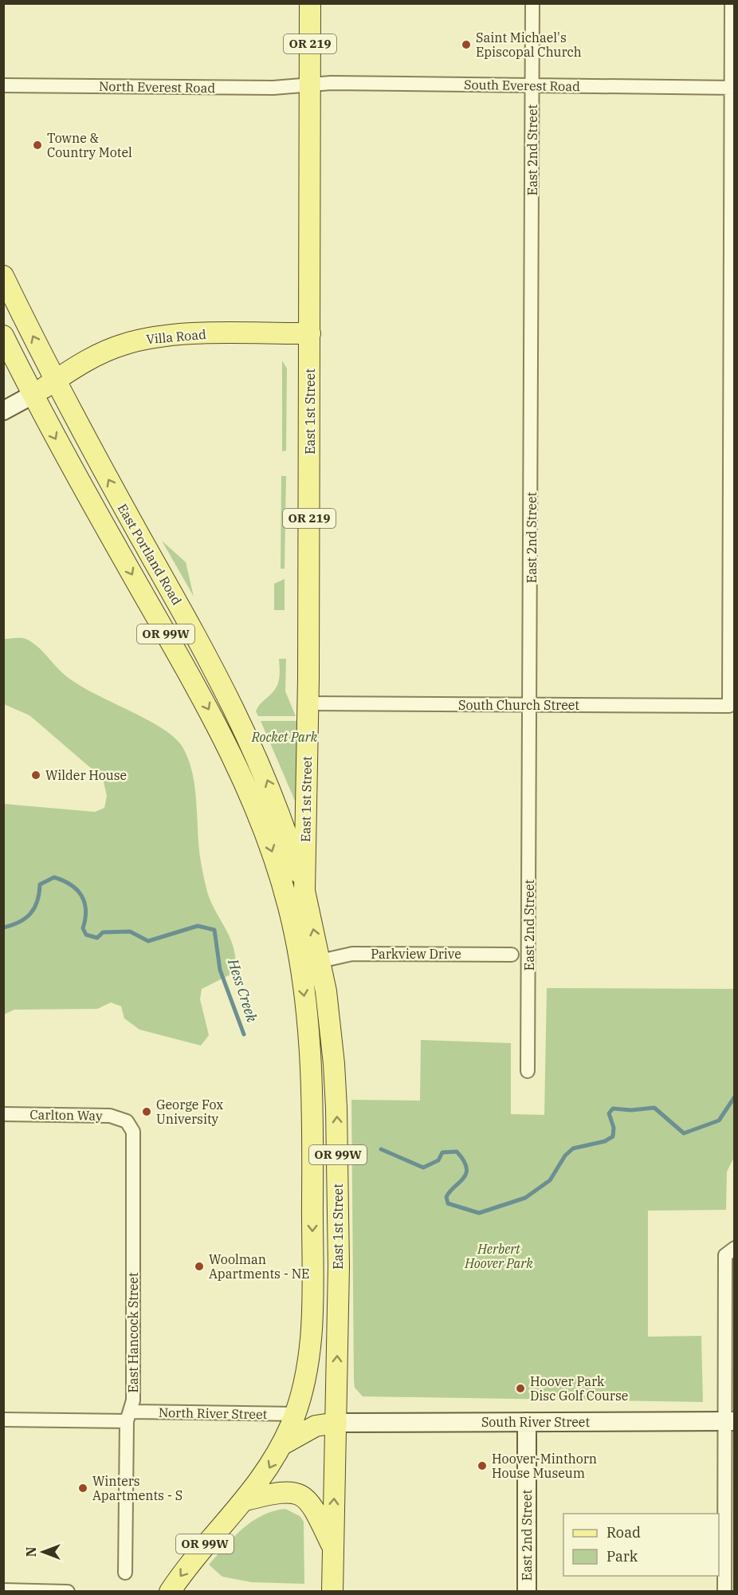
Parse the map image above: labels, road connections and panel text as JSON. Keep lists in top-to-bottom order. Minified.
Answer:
{"streets":{"main road":["OR 219","East 2nd Street","Villa Road","East 1st Street","East Portland Road","OR 99W","South River Street"],"street":["South Everest Road","North Everest Road","South Church Street","Parkview Drive","Carlton Way","East Hancock Street","North River Street"]},"crossings":[["South Everest Road","North Everest Road"],["South Everest Road","East 2nd Street"],["South Everest Road","East 1st Street"],["South Everest Road","South Church Street"],["North Everest Road","East 1st Street"],["East 2nd Street","South Church Street"],["East 2nd Street","South River Street"],["Villa Road","East 1st Street"],["Villa Road","East Portland Road"],["East 1st Street","East Portland Road"],["East 1st Street","OR 99W"],["East 1st Street","South Church Street"],["East 1st Street","Parkview Drive"],["East 1st Street","North River Street"],["East 1st Street","South River Street"],["Carlton Way","East Hancock Street"],["East Hancock Street","North River Street"]],"water":["Hess Creek"],"parks":["Rocket Park","Herbert Hoover Park"],"places":["Saint Michael's Episcopal Church","Towne & Country Motel","Wilder House","George Fox University","Woolman Apartments - NE","Hoover Park Disc Golf Course","Hoover-Minthorn House Museum","Winters Apartments - S"],"legend":["Road","Park"],"north":"left"}
